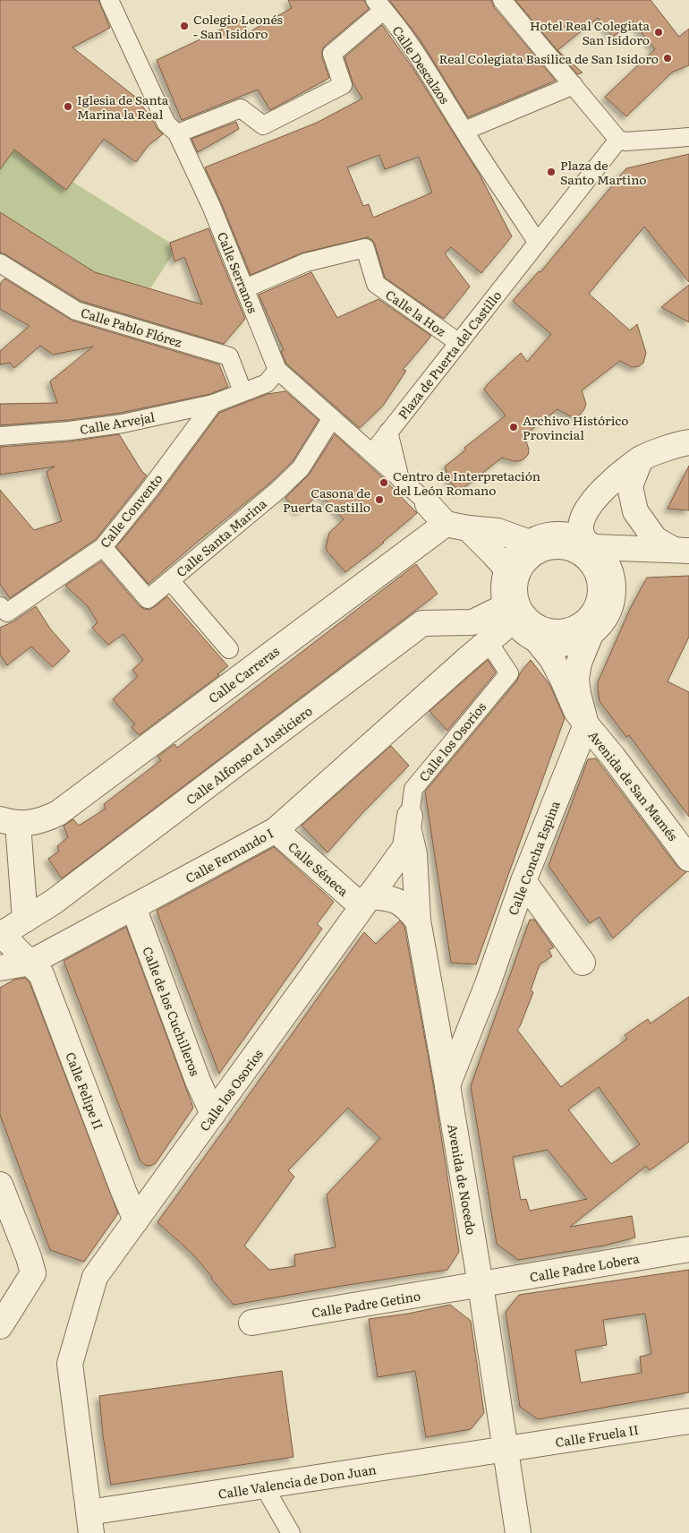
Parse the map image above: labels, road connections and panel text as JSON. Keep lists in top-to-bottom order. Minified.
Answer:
{"streets":{"street":["Calle Descalzos","Calle Serranos","Calle la Hoz","Calle Pablo Flórez","Plaza de Puerta del Castillo","Calle Arvejal","Calle Convento","Calle Santa Marina","Calle Carreras","Calle los Osorios","Calle Alfonso el Justiciero","Avenida de San Mamés","Calle Fernando I","Calle Concha Espina","Calle Séneca","Calle de los Cuchilleros","Calle Felipe II","Avenida de Nocedo","Calle Padre Lobera","Calle Padre Getino","Calle Fruela II","Calle Valencia de Don Juan"]},"crossings":[["Calle Serranos","Calle la Hoz"],["Calle Serranos","Plaza de Puerta del Castillo"],["Calle Serranos","Calle Arvejal"],["Calle Serranos","Calle Santa Marina"],["Calle Serranos","Calle Carreras"],["Calle la Hoz","Plaza de Puerta del Castillo"],["Calle Pablo Flórez","Calle Arvejal"],["Calle Arvejal","Calle Convento"],["Calle Convento","Calle Santa Marina"],["Calle los Osorios","Calle Fernando I"],["Calle los Osorios","Calle Séneca"],["Calle los Osorios","Calle de los Cuchilleros"],["Calle los Osorios","Calle Felipe II"],["Calle los Osorios","Avenida de Nocedo"],["Calle los Osorios","Calle Valencia de Don Juan"],["Calle Alfonso el Justiciero","Calle Fernando I"],["Calle Alfonso el Justiciero","Calle Felipe II"],["Avenida de San Mamés","Calle Concha Espina"],["Calle Fernando I","Calle Séneca"],["Calle Fernando I","Calle de los Cuchilleros"],["Calle Fernando I","Calle Felipe II"],["Calle Concha Espina","Avenida de Nocedo"],["Avenida de Nocedo","Calle Padre Lobera"],["Avenida de Nocedo","Calle Padre Getino"],["Avenida de Nocedo","Calle Fruela II"],["Avenida de Nocedo","Calle Valencia de Don Juan"],["Calle Padre Lobera","Calle Padre Getino"],["Calle Fruela II","Calle Valencia de Don Juan"]],"places":["Colegio Leonés - San Isidoro","Hotel Real Colegiata San Isidoro","Real Colegiata Basílica de San Isidoro","Iglesia de Santa Marina la Real","Plaza de Santo Martino","Archivo Histórico Provincial","Centro de Interpretación del León Romano","Casona de Puerta Castillo"]}
